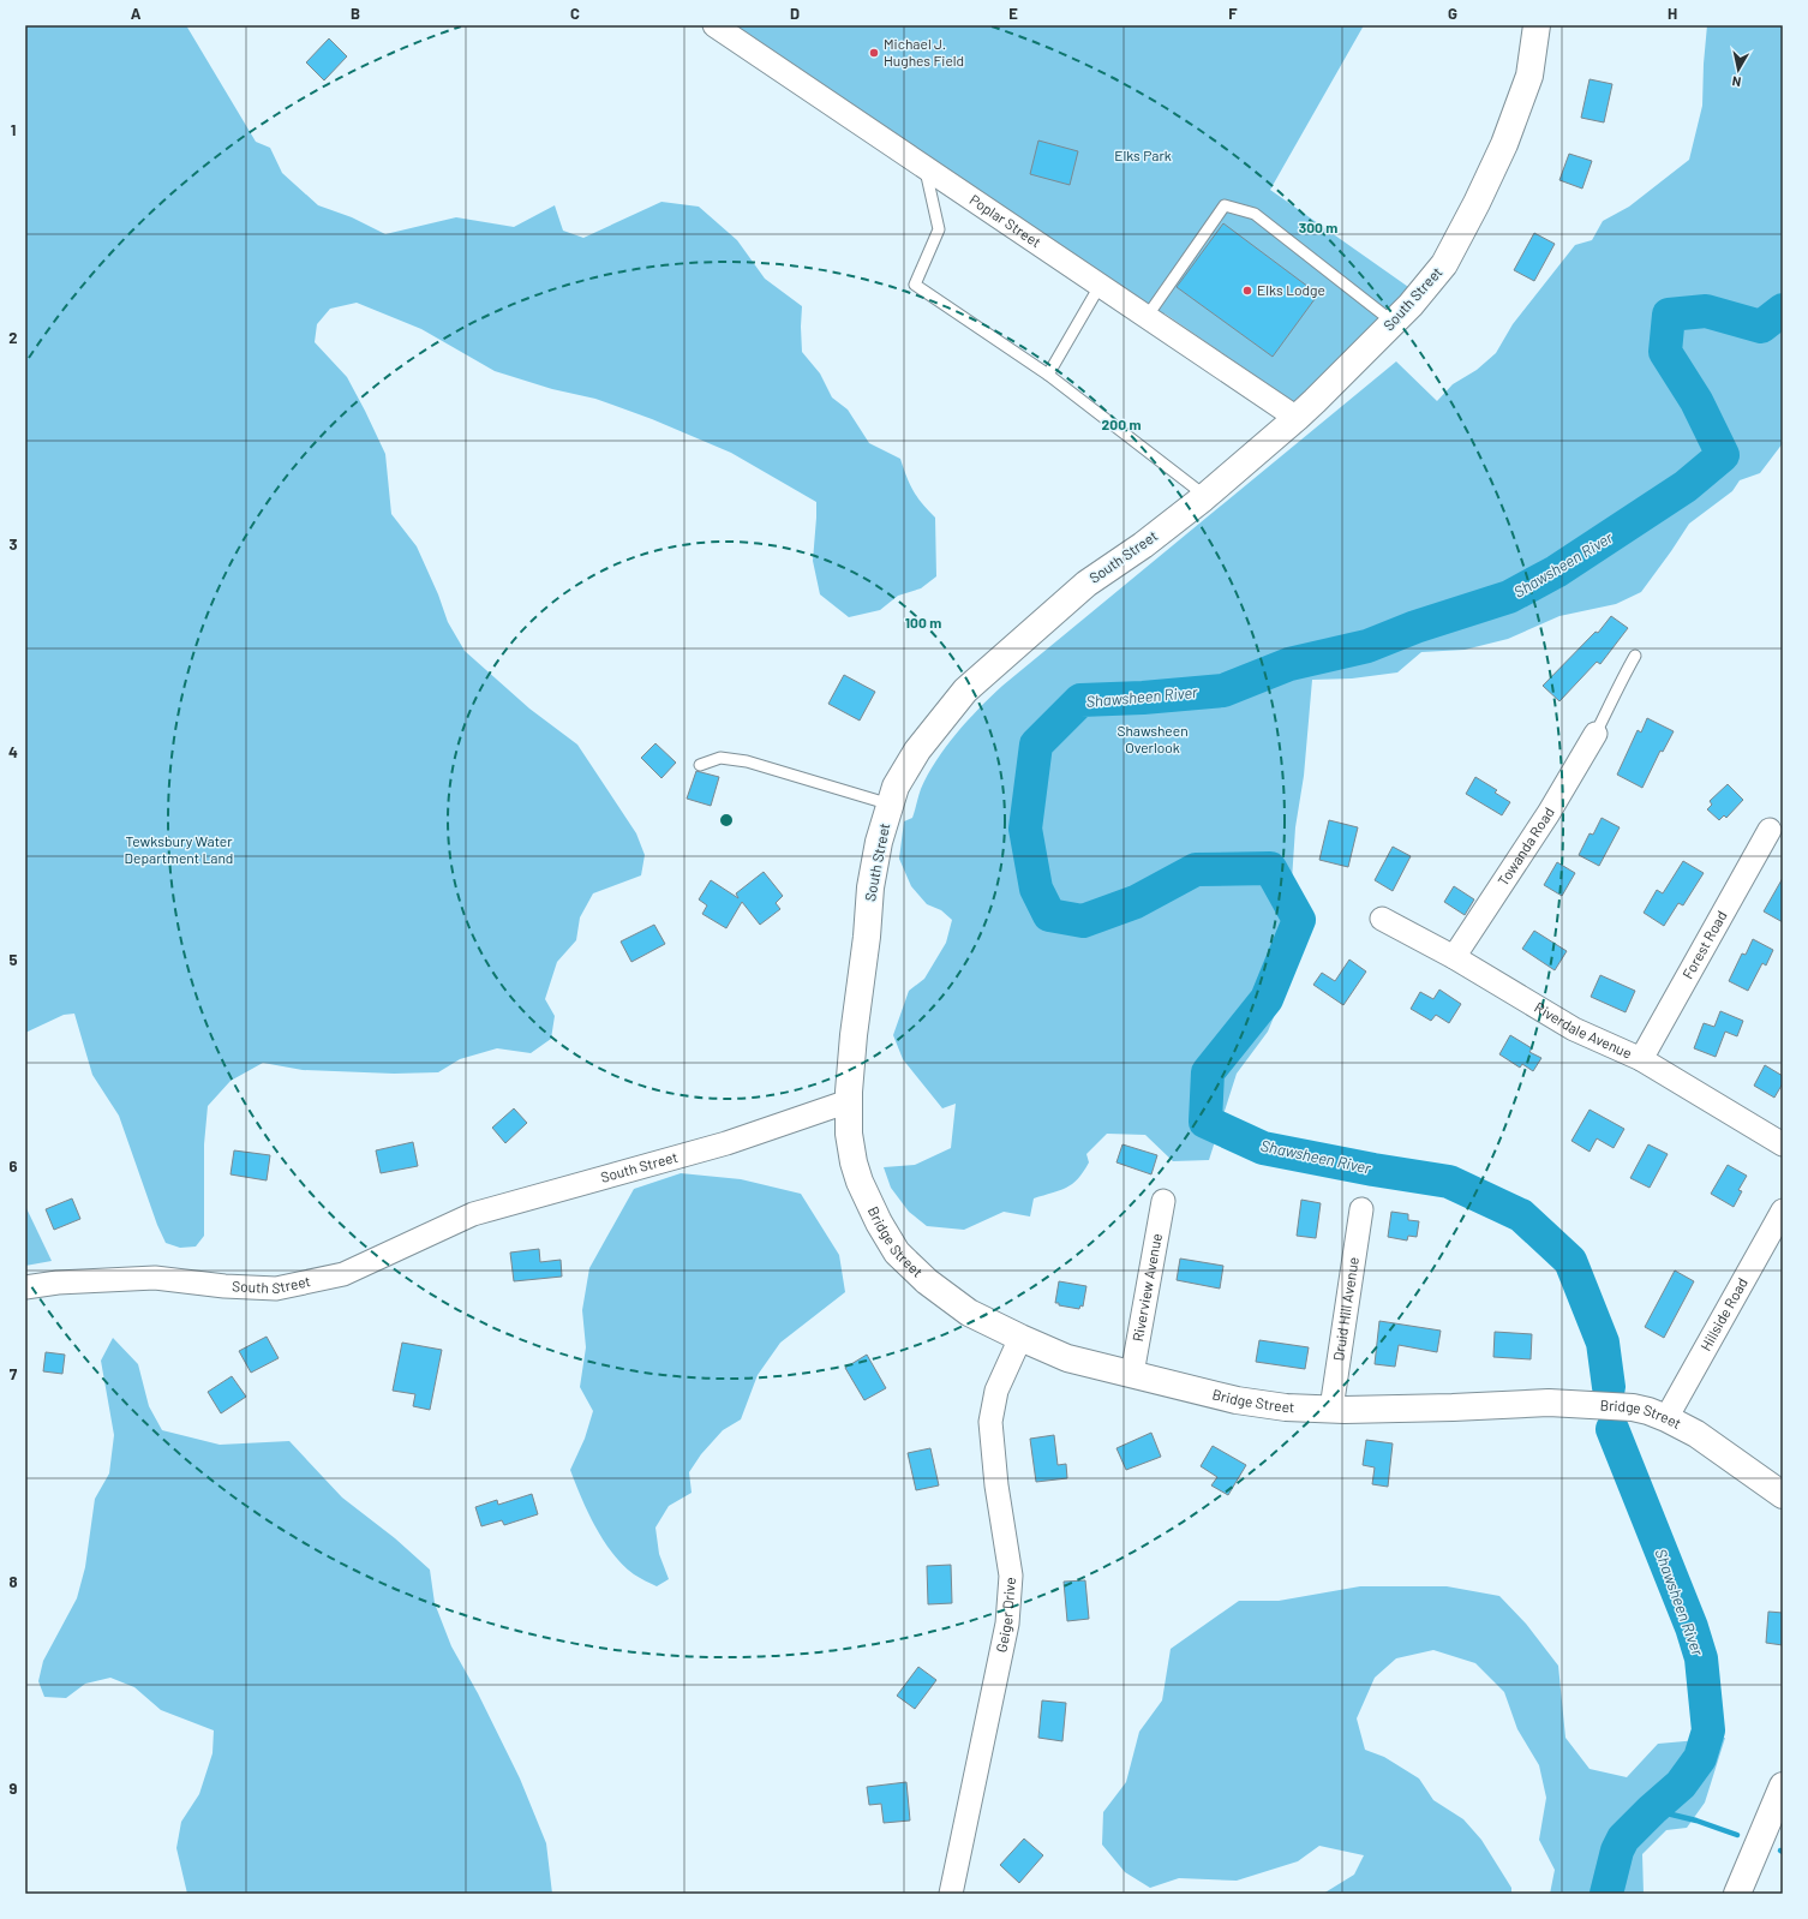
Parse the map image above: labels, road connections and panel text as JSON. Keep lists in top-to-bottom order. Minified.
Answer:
{"streets":{"street":["Poplar Street","South Street","Towanda Road","Forest Road","Riverdale Avenue","Bridge Street","Riverview Avenue","Druid Hill Avenue","Hillside Road","Geiger Drive"]},"crossings":[["Poplar Street","South Street"],["South Street","Bridge Street"],["Towanda Road","Riverdale Avenue"],["Forest Road","Riverdale Avenue"],["Bridge Street","Riverview Avenue"],["Bridge Street","Druid Hill Avenue"],["Bridge Street","Hillside Road"],["Bridge Street","Geiger Drive"]],"water":["Shawsheen River"],"parks":["Elks Park","Shawsheen Overlook","Tewksbury Water Department Land"],"places":["Michael J. Hughes Field","Elks Lodge"],"north":"bottom","grid":{"columns":["A","B","C","D","E","F","G","H"],"rows":["1","2","3","4","5","6","7","8","9"]},"rings":["300 m","200 m","100 m"]}
